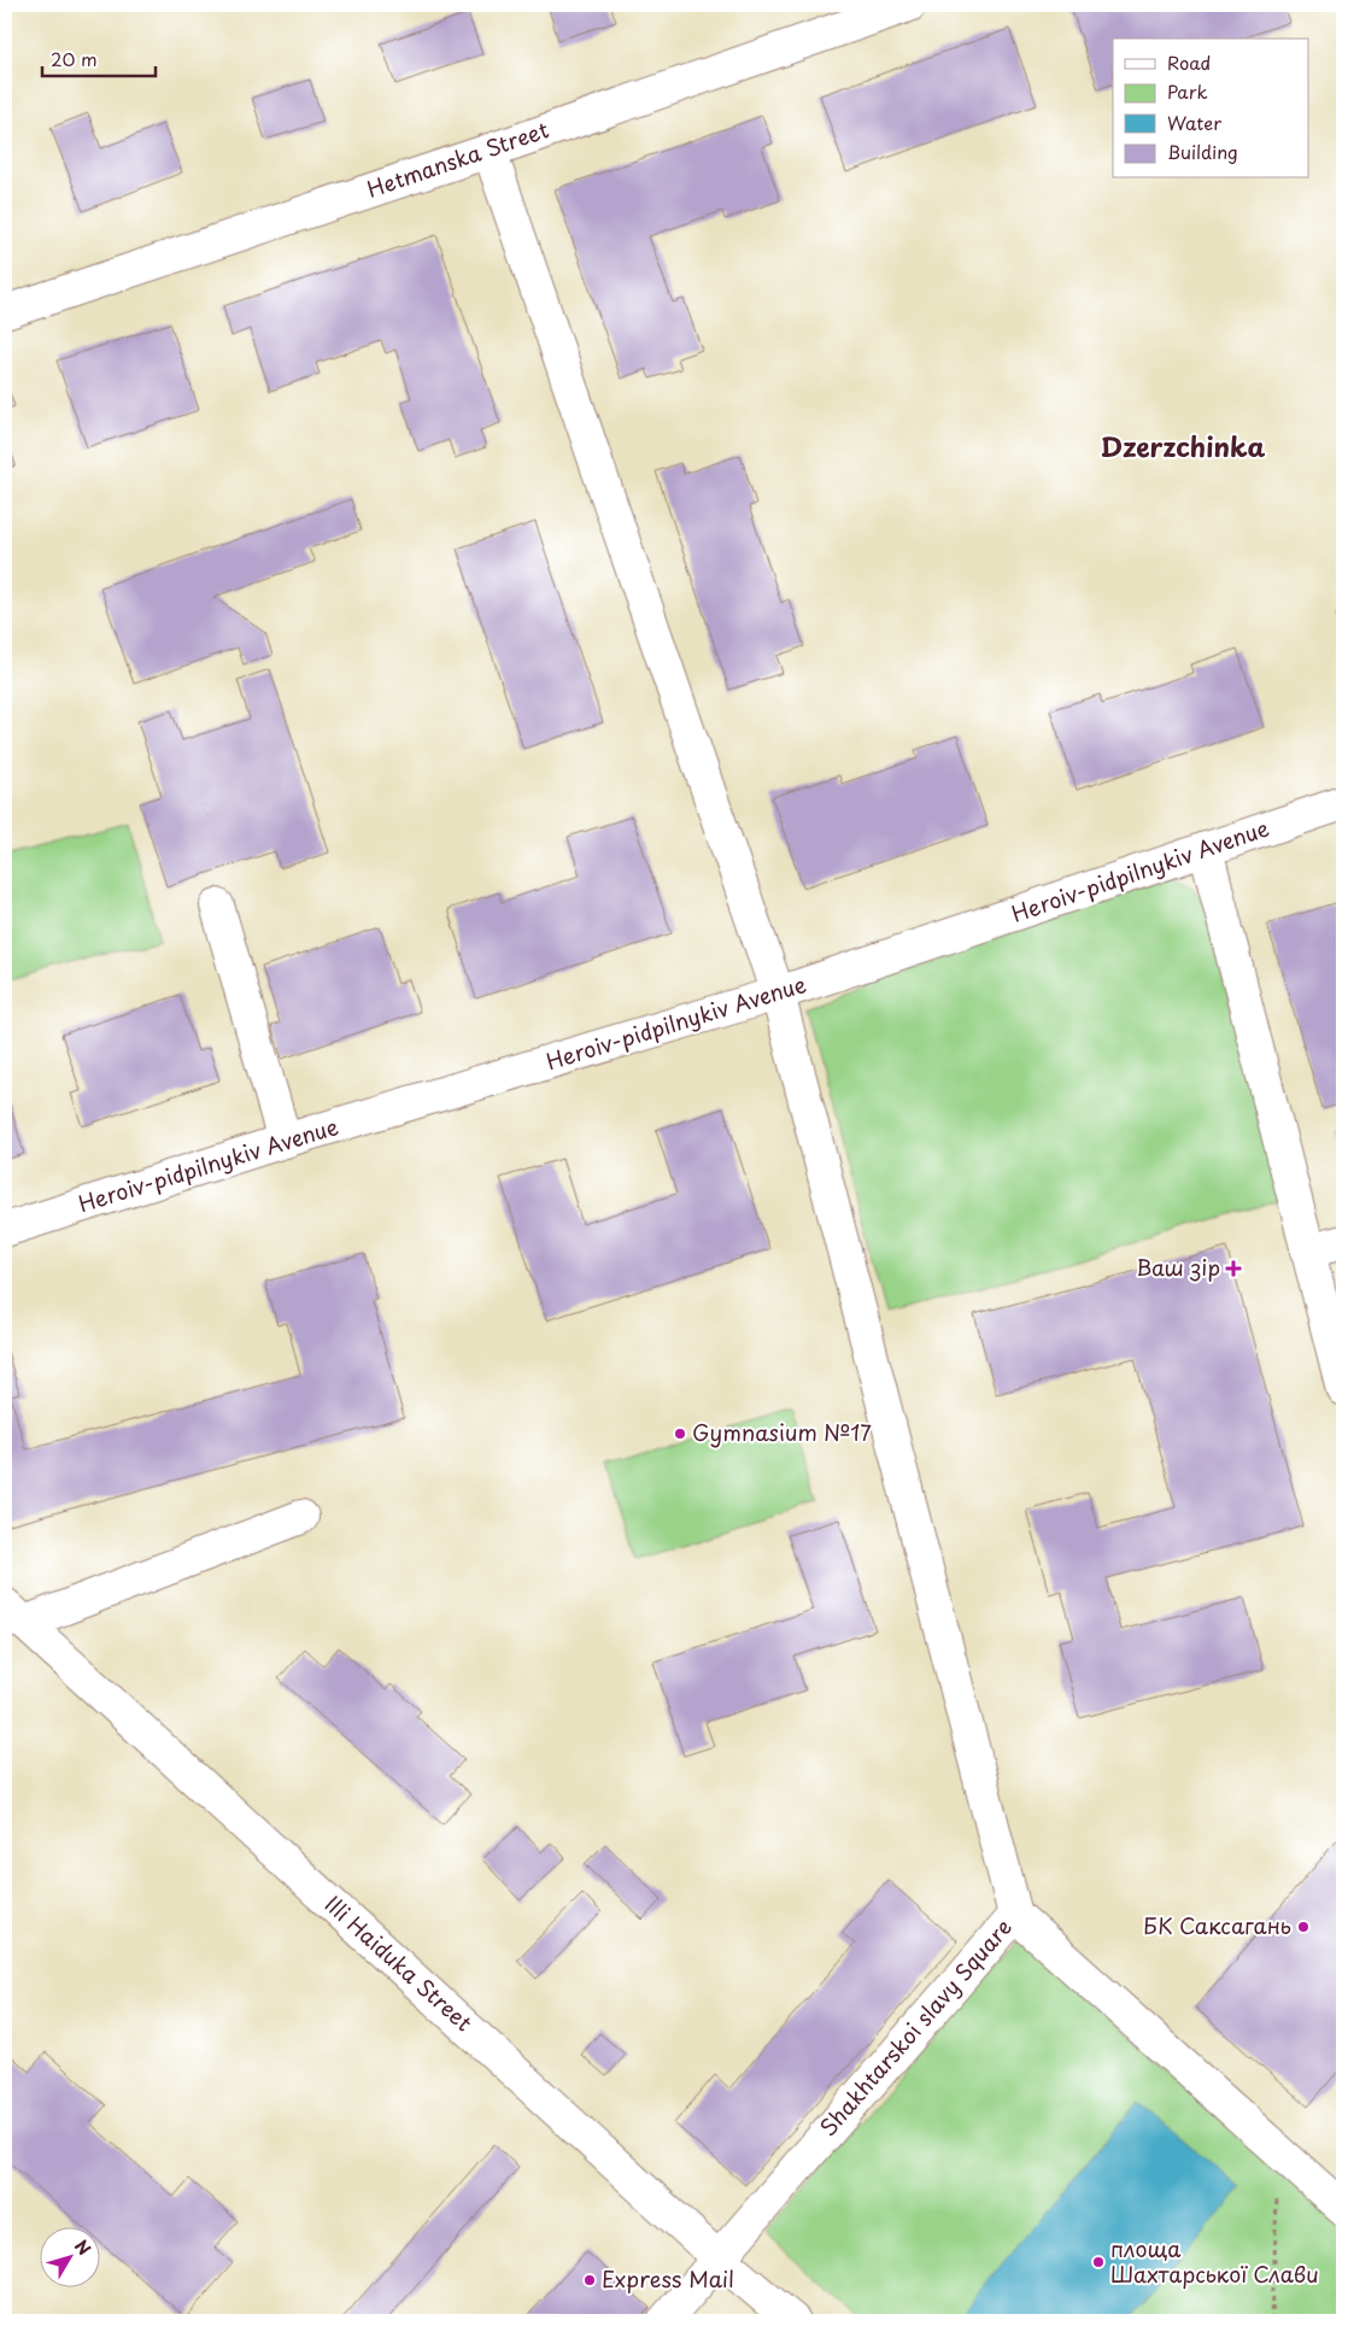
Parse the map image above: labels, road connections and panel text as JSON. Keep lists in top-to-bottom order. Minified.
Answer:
{"streets":{"street":["Hetmanska Street","Heroiv-pidpilnykiv Avenue","Illi Haiduka Street","Shakhtarskoi slavy Square"]},"crossings":[["Illi Haiduka Street","Shakhtarskoi slavy Square"]],"districts":["Dzerzchinka"],"places":{"health":["Ваш зір"],"other":["Gymnasium №17","БК Саксагань","площа Шахтарської Слави","Express Mail"]},"legend":["Road","Park","Water","Building"],"scale_bar":"20 m","north":"top right"}
